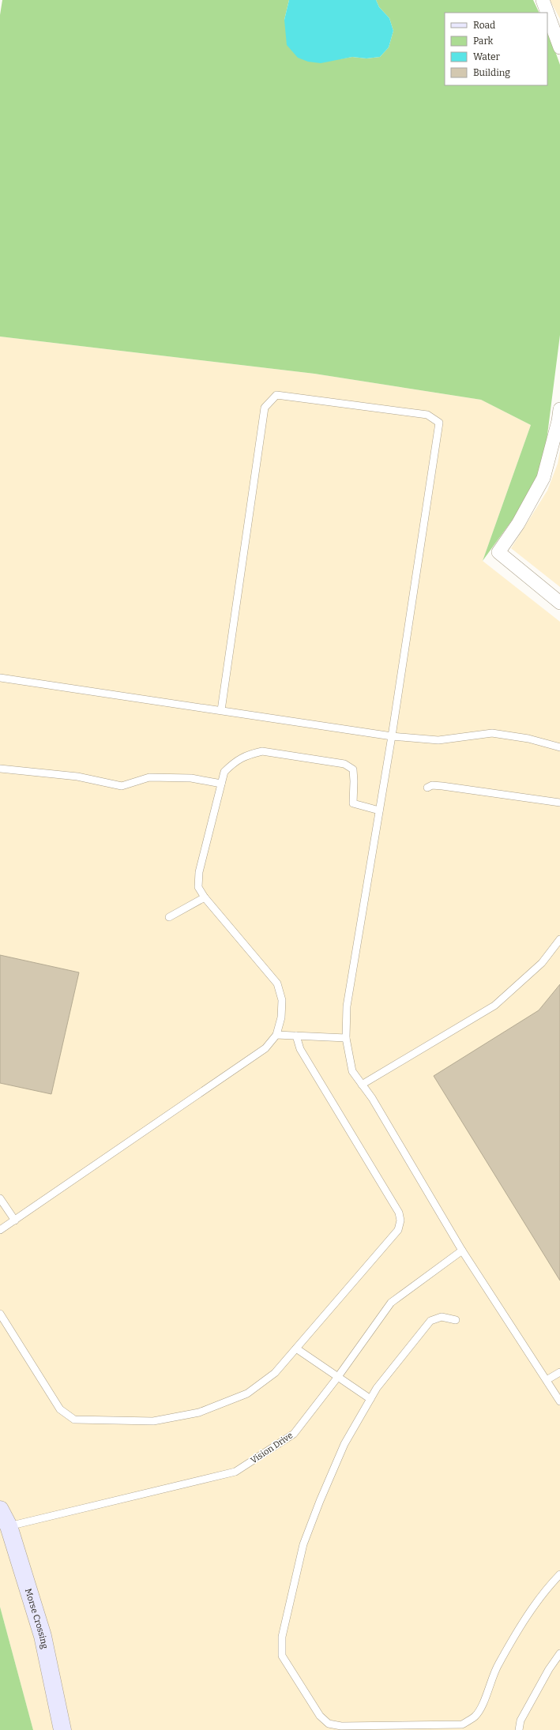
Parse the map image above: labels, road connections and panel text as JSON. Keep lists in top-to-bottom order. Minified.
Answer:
{"streets":{"main road":["Morse Crossing"],"lane":["Vision Drive"]},"crossings":[["Vision Drive","Morse Crossing"]],"legend":["Road","Park","Water","Building"]}
